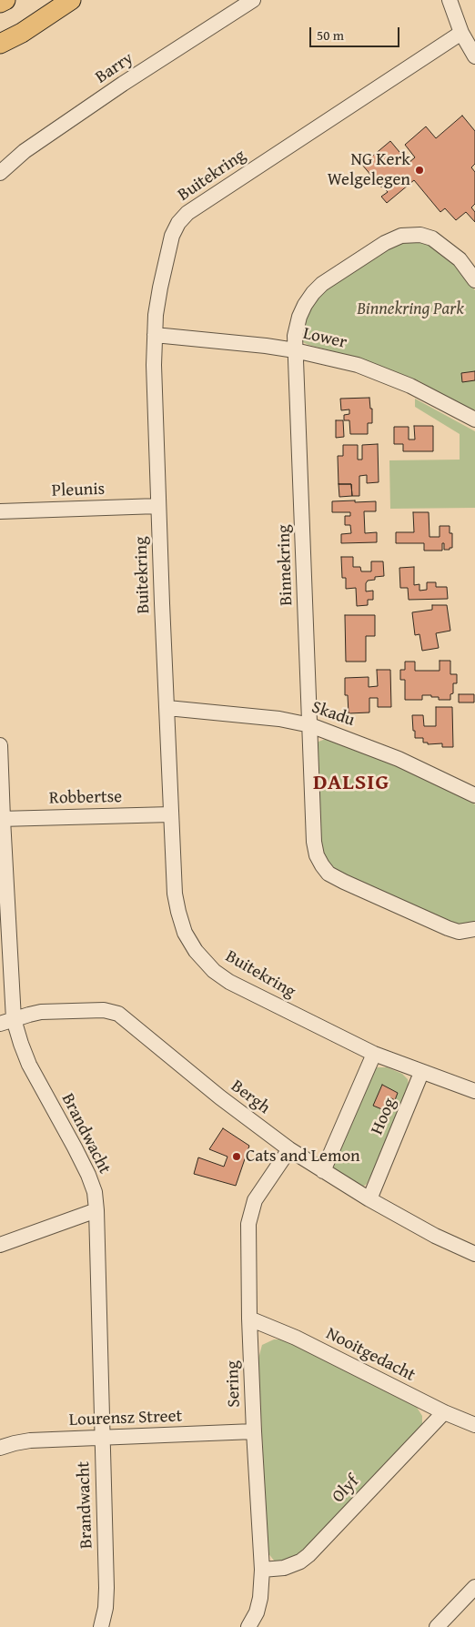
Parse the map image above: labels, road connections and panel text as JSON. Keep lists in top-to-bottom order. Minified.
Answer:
{"streets":{"street":["Barry","Buitekring","Lower","Pleunis","Binnekring","Skadu","Robbertse","Bergh","Hoog","Brandwacht","Nooitgedacht","Sering","Lourensz Street","Olyf"]},"crossings":[["Buitekring","Lower"],["Buitekring","Pleunis"],["Buitekring","Skadu"],["Buitekring","Robbertse"],["Buitekring","Hoog"],["Lower","Binnekring"],["Binnekring","Skadu"],["Robbertse","Brandwacht"],["Bergh","Hoog"],["Bergh","Brandwacht"],["Bergh","Sering"],["Brandwacht","Lourensz Street"],["Nooitgedacht","Sering"],["Nooitgedacht","Olyf"],["Sering","Lourensz Street"],["Sering","Olyf"]],"districts":["DALSIG"],"parks":["Binnekring Park"],"places":["NG Kerk Welgelegen","Cats and Lemon"],"scale_bar":"50 m"}
